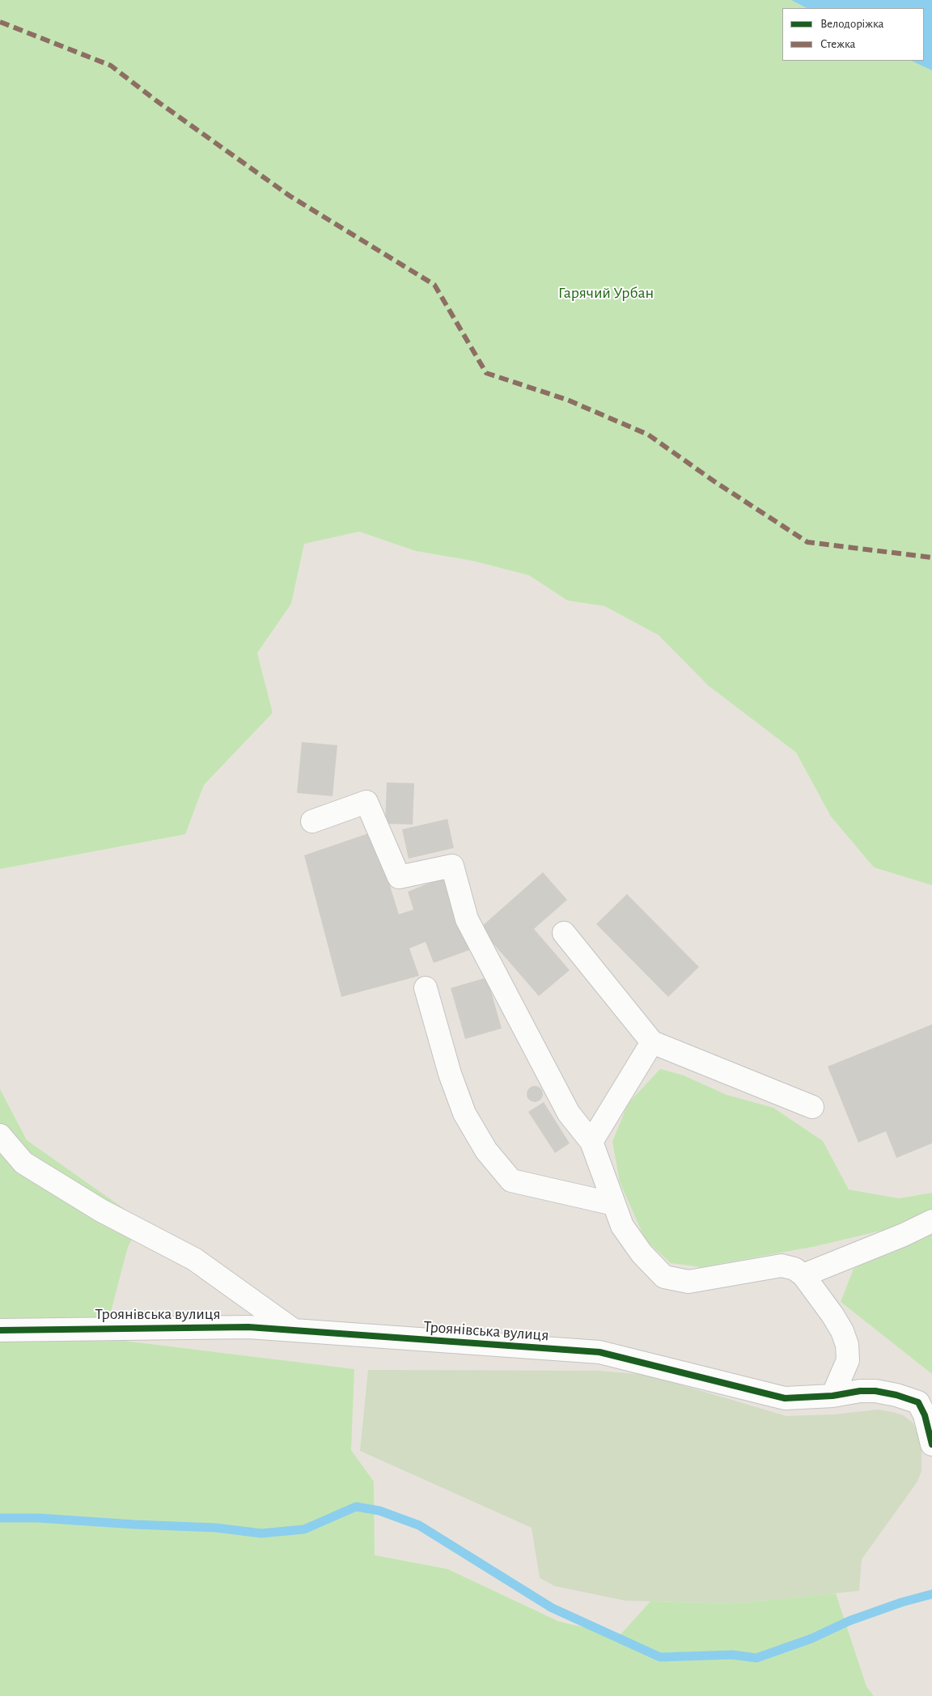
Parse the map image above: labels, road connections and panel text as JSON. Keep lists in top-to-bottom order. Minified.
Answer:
{"streets":{"street":["Троянівська вулиця"]},"parks":["Гарячий Урбан"],"legend":["Велодоріжка","Стежка"]}
